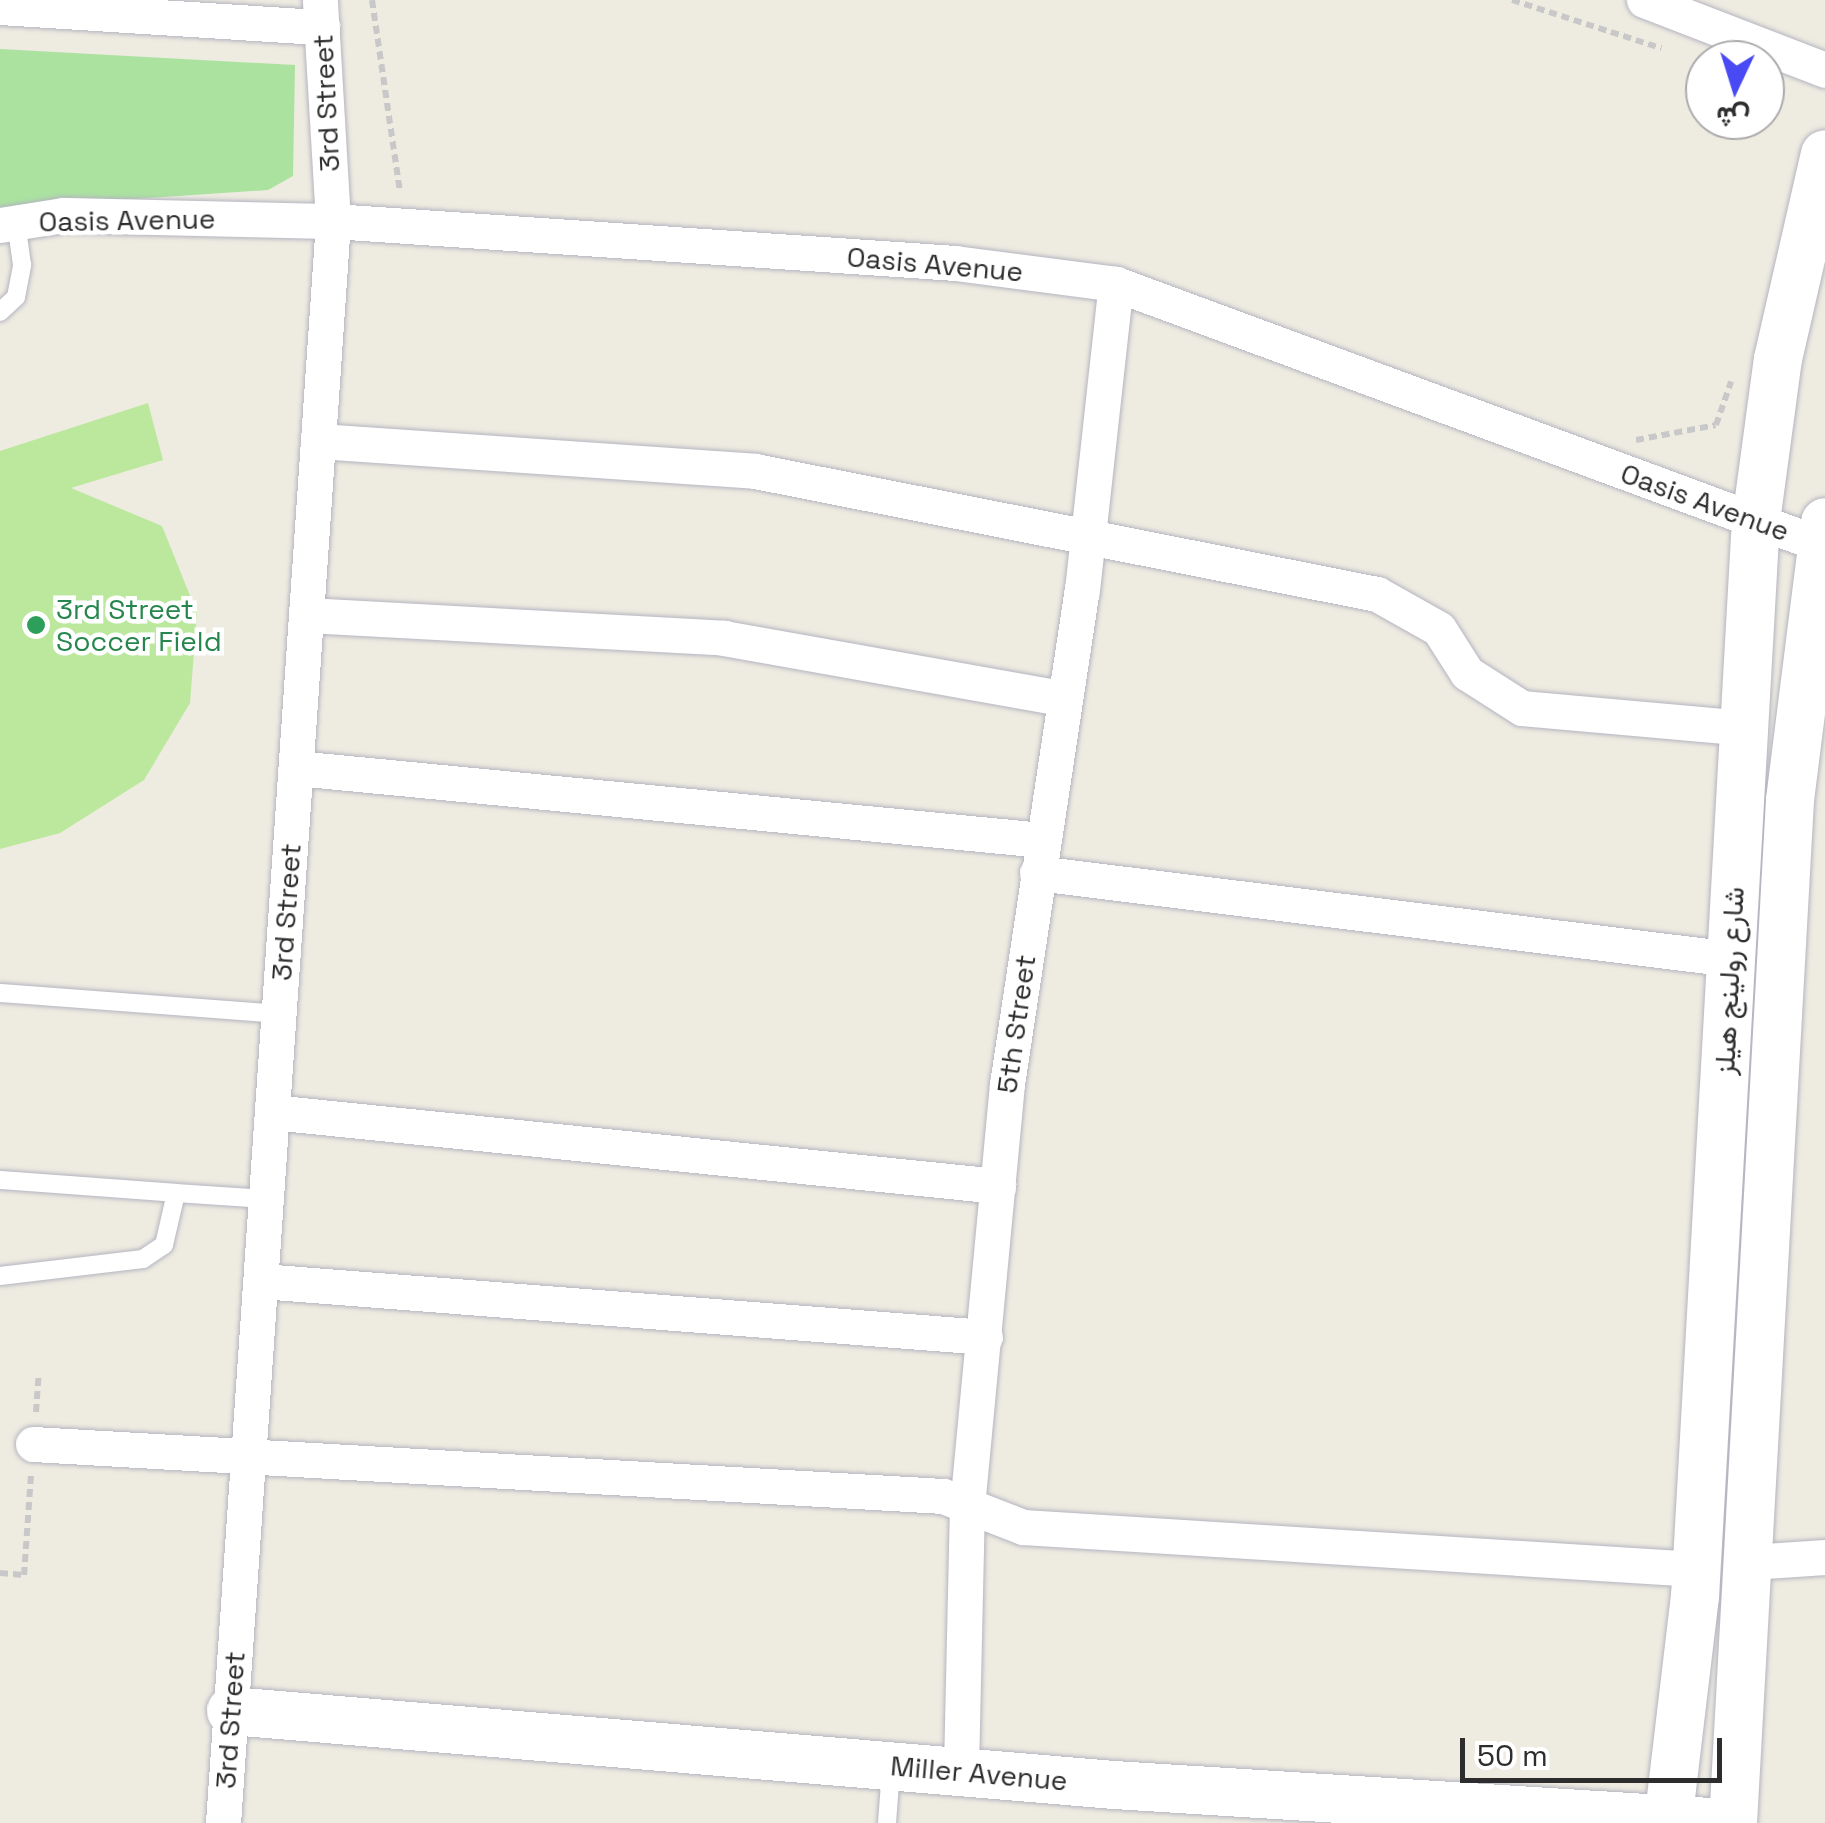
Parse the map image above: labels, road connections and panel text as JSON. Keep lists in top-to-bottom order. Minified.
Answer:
{"streets":{"main road":["شارع رولينج هيلز","Miller Avenue"],"street":["3rd Street","Oasis Avenue","5th Street"]},"crossings":[["3rd Street","Oasis Avenue"],["3rd Street","Miller Avenue"],["Oasis Avenue","شارع رولينج هيلز"],["Oasis Avenue","5th Street"],["شارع رولينج هيلز","Miller Avenue"],["5th Street","Miller Avenue"]],"places":["3rd Street Soccer Field"],"scale_bar":"50 m","north":"bottom"}
